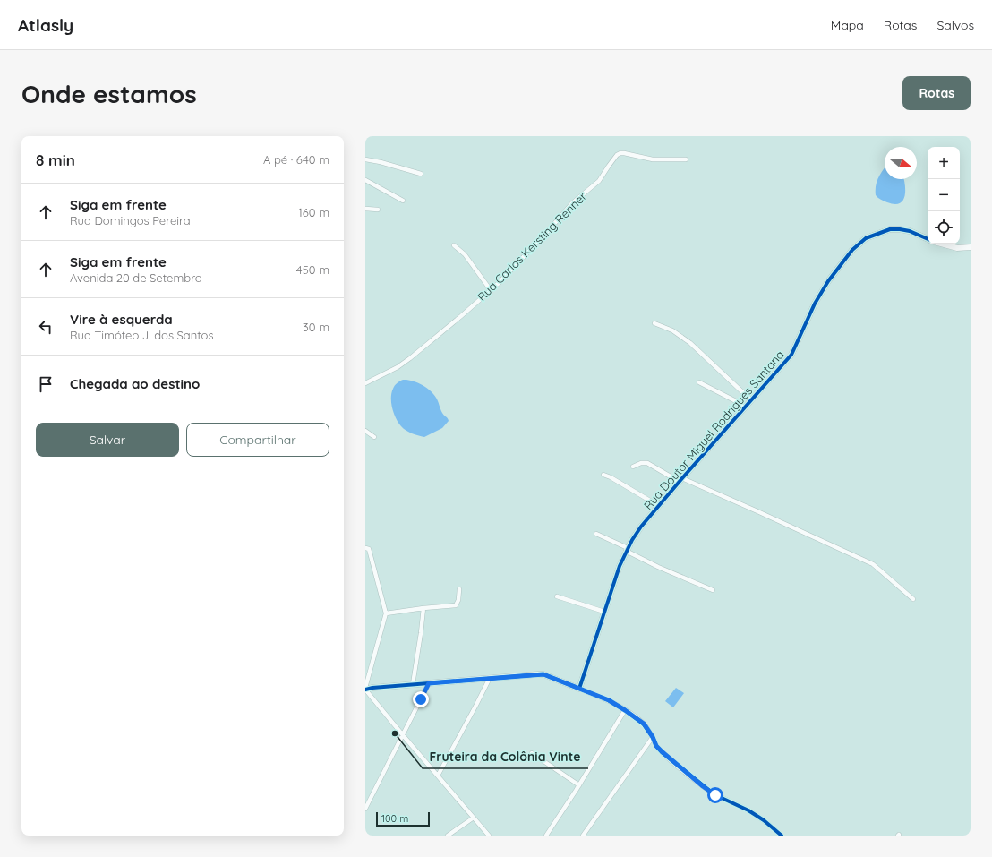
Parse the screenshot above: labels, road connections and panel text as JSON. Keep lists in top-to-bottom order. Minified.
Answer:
{"streets":{"street":["Rua Carlos Kersting Renner","Rua Doutor Miguel Rodrigues Santana"]},"places":["Fruteira da Colônia Vinte"],"scale_bar":"100 m","north":"right","page":{"header":"Atlasly","nav":["Mapa","Rotas","Salvos"],"buttons":["Rotas",["Salvar","Compartilhar"]],"title":"Onde estamos","heading":["8 min","A pé · 640 m"],"map_buttons":["+","−"],"list":[["Siga em frente","Rua Domingos Pereira","160 m"],["Siga em frente","Avenida 20 de Setembro","450 m"],["Vire à esquerda","Rua Timóteo J. dos Santos","30 m"],"Chegada ao destino"],"scale":"100 m"}}
